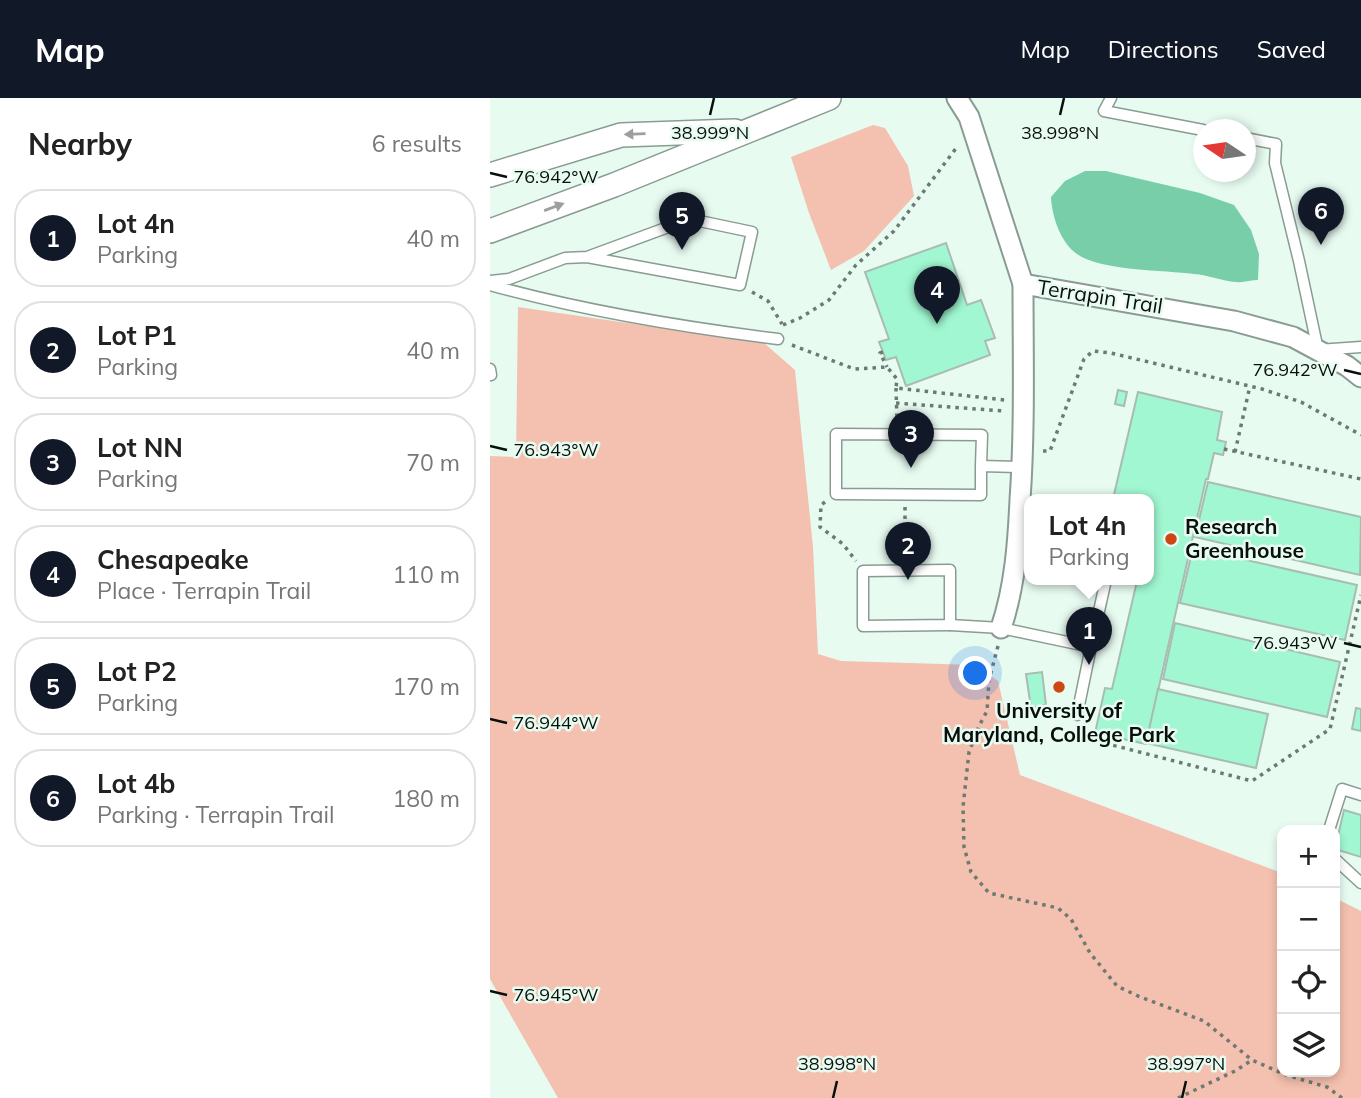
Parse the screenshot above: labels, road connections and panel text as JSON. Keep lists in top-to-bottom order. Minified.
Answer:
{"streets":{"street":["Terrapin Trail"]},"places":["Research Greenhouse","University of Maryland, College Park"],"north":"left","page":{"header":"Map","nav":["Map","Directions","Saved"],"heading":["Nearby","6 results"],"pins":["6","5","4","3","2","1"],"list":[{"mark":"1","name":"Lot 4n","note":"Parking","value":"40 m"},{"mark":"2","name":"Lot P1","note":"Parking","value":"40 m"},{"mark":"3","name":"Lot NN","note":"Parking","value":"70 m"},{"mark":"4","name":"Chesapeake","note":"Place · Terrapin Trail","value":"110 m"},{"mark":"5","name":"Lot P2","note":"Parking","value":"170 m"},{"mark":"6","name":"Lot 4b","note":"Parking · Terrapin Trail","value":"180 m"}],"popup":["Lot 4n","Parking"],"map_buttons":["+","−"]},"coordinates":["38.999°N","38.998°N","76.942°W","76.943°W","76.944°W","76.945°W","38.997°N"]}
